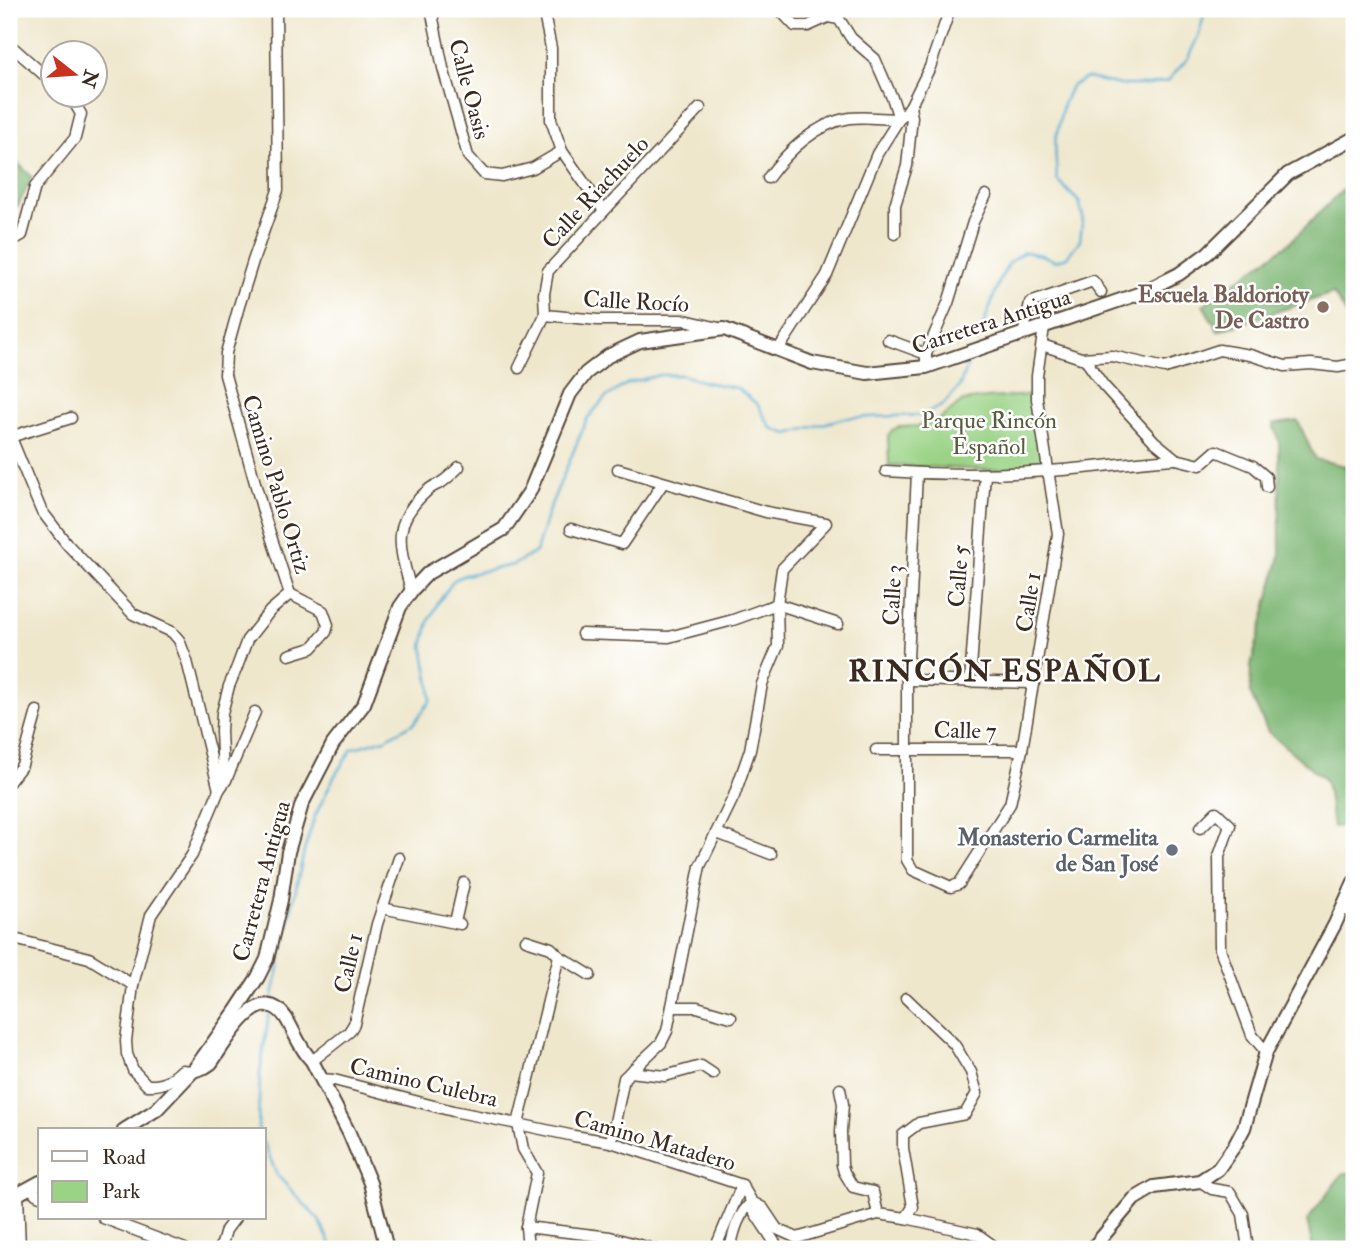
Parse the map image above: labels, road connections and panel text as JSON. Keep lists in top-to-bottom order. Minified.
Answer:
{"streets":{"street":["Calle Oasis","Calle Riachuelo","Calle Rocío","Carretera Antigua","Camino Pablo Ortiz","Calle 5","Calle 3","Calle 1","Calle 7","Camino Culebra","Camino Matadero"]},"crossings":[["Calle Riachuelo","Calle Rocío"],["Calle Rocío","Carretera Antigua"],["Carretera Antigua","Calle 1"],["Calle 3","Calle 1"],["Calle 3","Calle 7"],["Calle 1","Calle 7"],["Camino Culebra","Camino Matadero"]],"districts":["RINCÓN ESPAÑOL"],"parks":["Parque Rincón Español"],"places":["Escuela Baldorioty De Castro","Monasterio Carmelita de San José"],"legend":["Road","Park"],"north":"right"}
